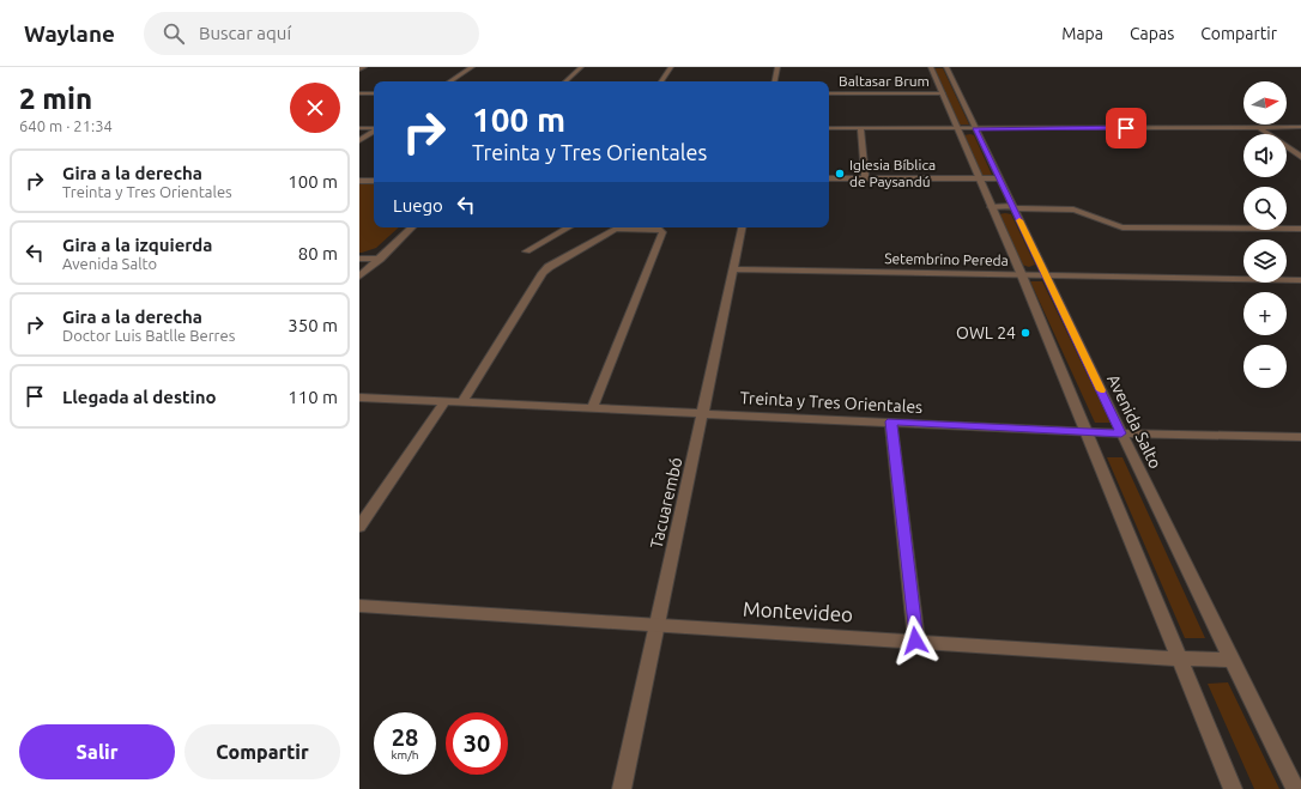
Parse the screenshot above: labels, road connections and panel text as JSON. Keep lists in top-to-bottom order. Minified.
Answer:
{"streets":{"street":["Baltasar Brum","Setembrino Pereda","Treinta y Tres Orientales","Avenida Salto","Tacuarembó","Montevideo"]},"crossings":[["Setembrino Pereda","Avenida Salto"],["Setembrino Pereda","Tacuarembó"],["Treinta y Tres Orientales","Avenida Salto"],["Treinta y Tres Orientales","Tacuarembó"],["Avenida Salto","Montevideo"],["Tacuarembó","Montevideo"]],"places":["Iglesia Bíblica de Paysandú","OWL 24"],"north":"right","page":{"header":"Waylane","search":"Buscar aquí","nav":["Mapa","Capas","Compartir"],"heading":["2 min","640 m · 21:34"],"map_buttons":["+","−"],"turn":["100 m","Treinta y Tres Orientales"],"list":[{"name":"Gira a la derecha","note":"Treinta y Tres Orientales","value":"100 m"},{"name":"Gira a la izquierda","note":"Avenida Salto","value":"80 m"},{"name":"Gira a la derecha","note":"Doctor Luis Batlle Berres","value":"350 m"},{"name":"Llegada al destino","value":"110 m"}],"then":"Luego","speed":"28 km/h","limit":"30","buttons":["Salir","Compartir"]}}
